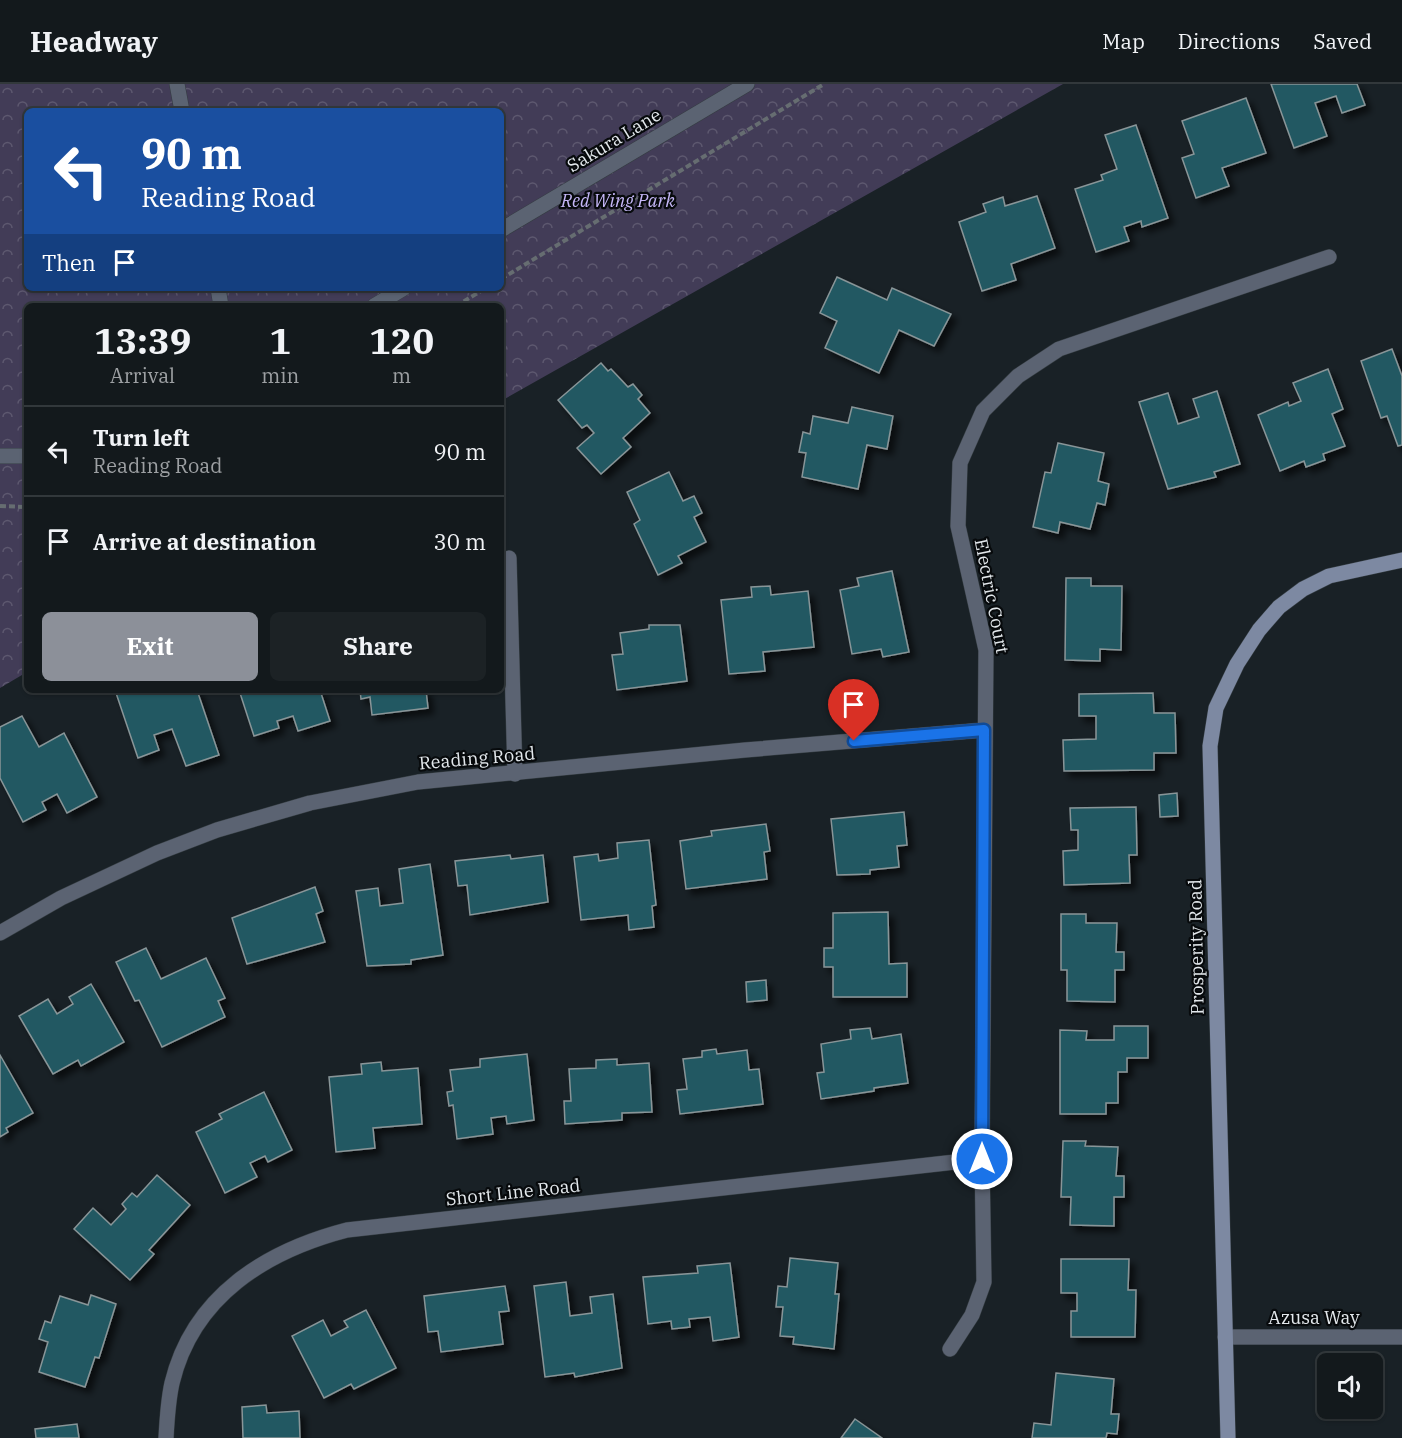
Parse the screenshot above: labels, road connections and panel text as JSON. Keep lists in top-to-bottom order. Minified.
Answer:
{"streets":{"street":["Sakura Lane","Electric Court","Reading Road","Prosperity Road","Short Line Road","Azusa Way"]},"crossings":[["Electric Court","Reading Road"],["Electric Court","Short Line Road"],["Prosperity Road","Azusa Way"]],"parks":["Red Wing Park"],"page":{"header":"Headway","nav":["Map","Directions","Saved"],"turn":["90 m","Reading Road"],"then":"Then","eta":["13:39","Arrival","1","min","120","m"],"list":[{"name":"Turn left","note":"Reading Road","value":"90 m"},{"name":"Arrive at destination","value":"30 m"}],"buttons":["Exit","Share"]}}
